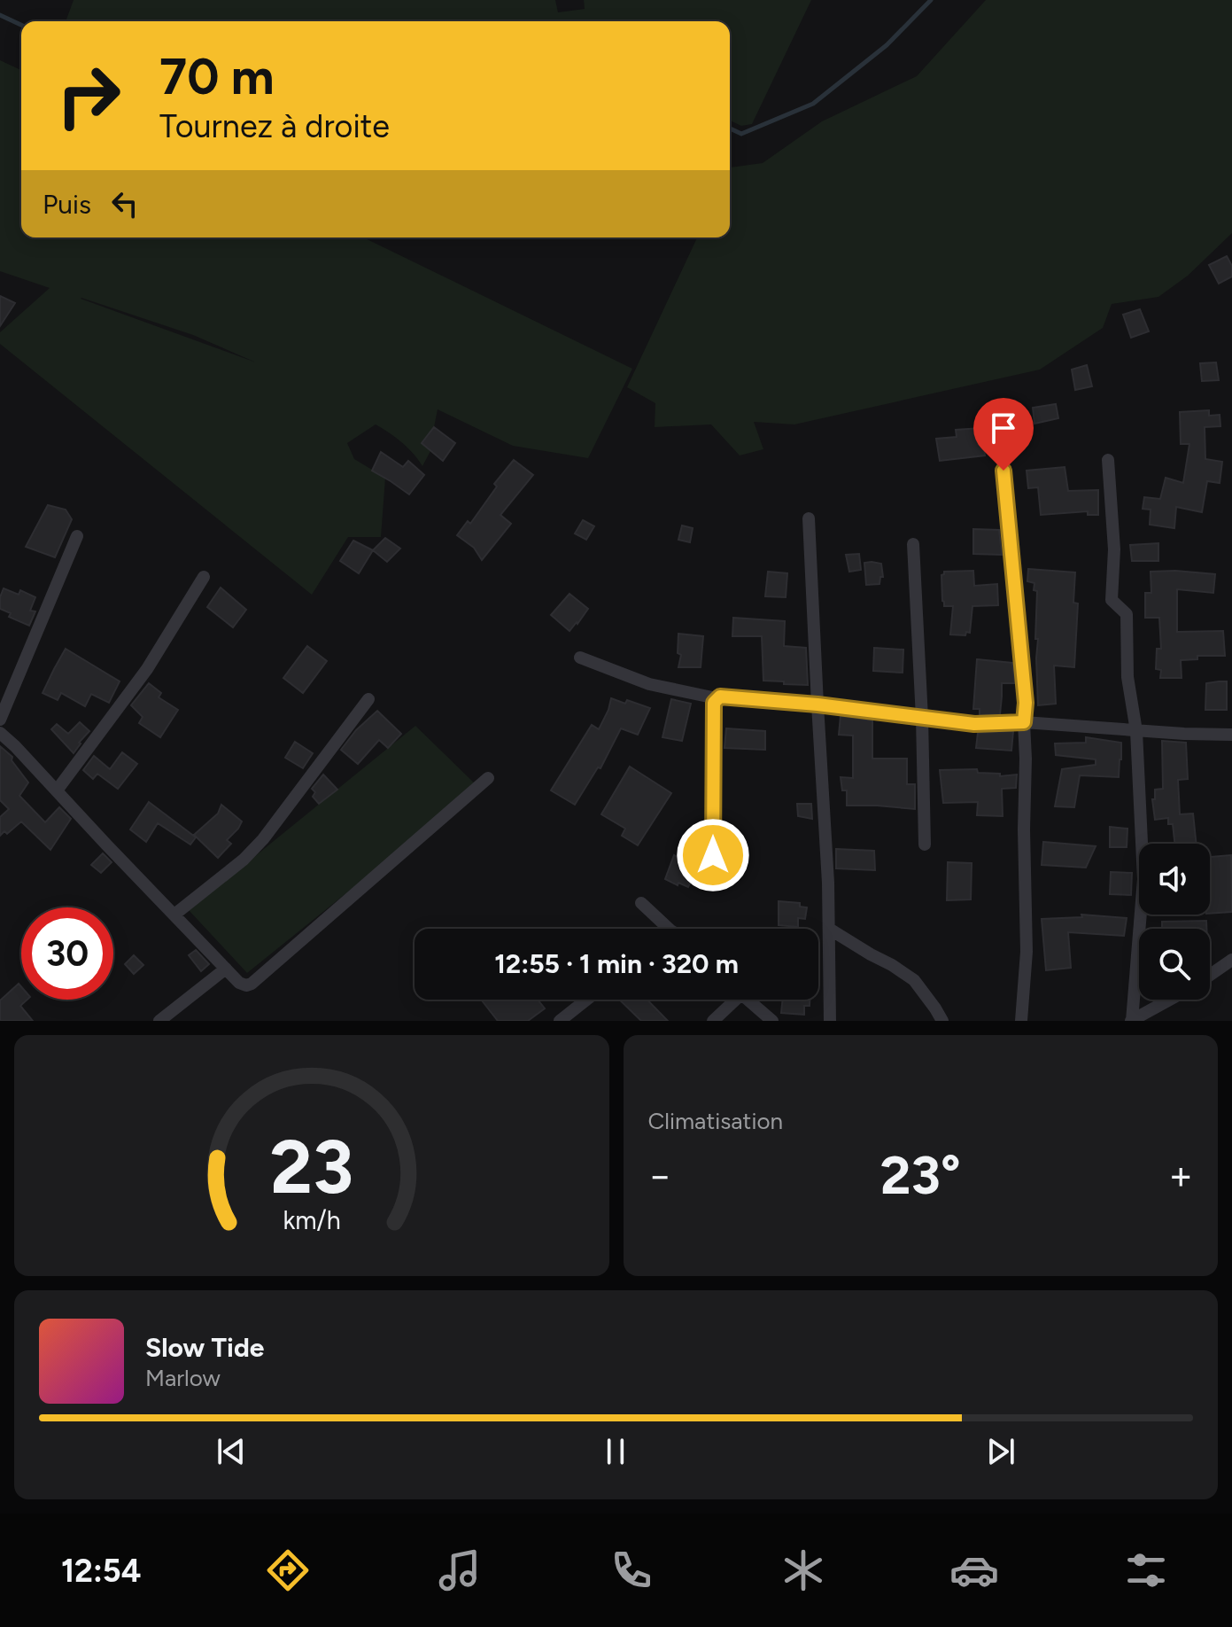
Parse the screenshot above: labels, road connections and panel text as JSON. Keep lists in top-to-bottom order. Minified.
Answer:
{"page":{"turn":["70 m","Tournez à droite"],"then":"Puis","limit":"30","trip":"12:55 · 1 min · 320 m","tile":"Climatisation","heat":["−","23°","+"],"song":["Slow Tide","Marlow"],"tabs":"12:54","gauge":["23","km/h"]}}
